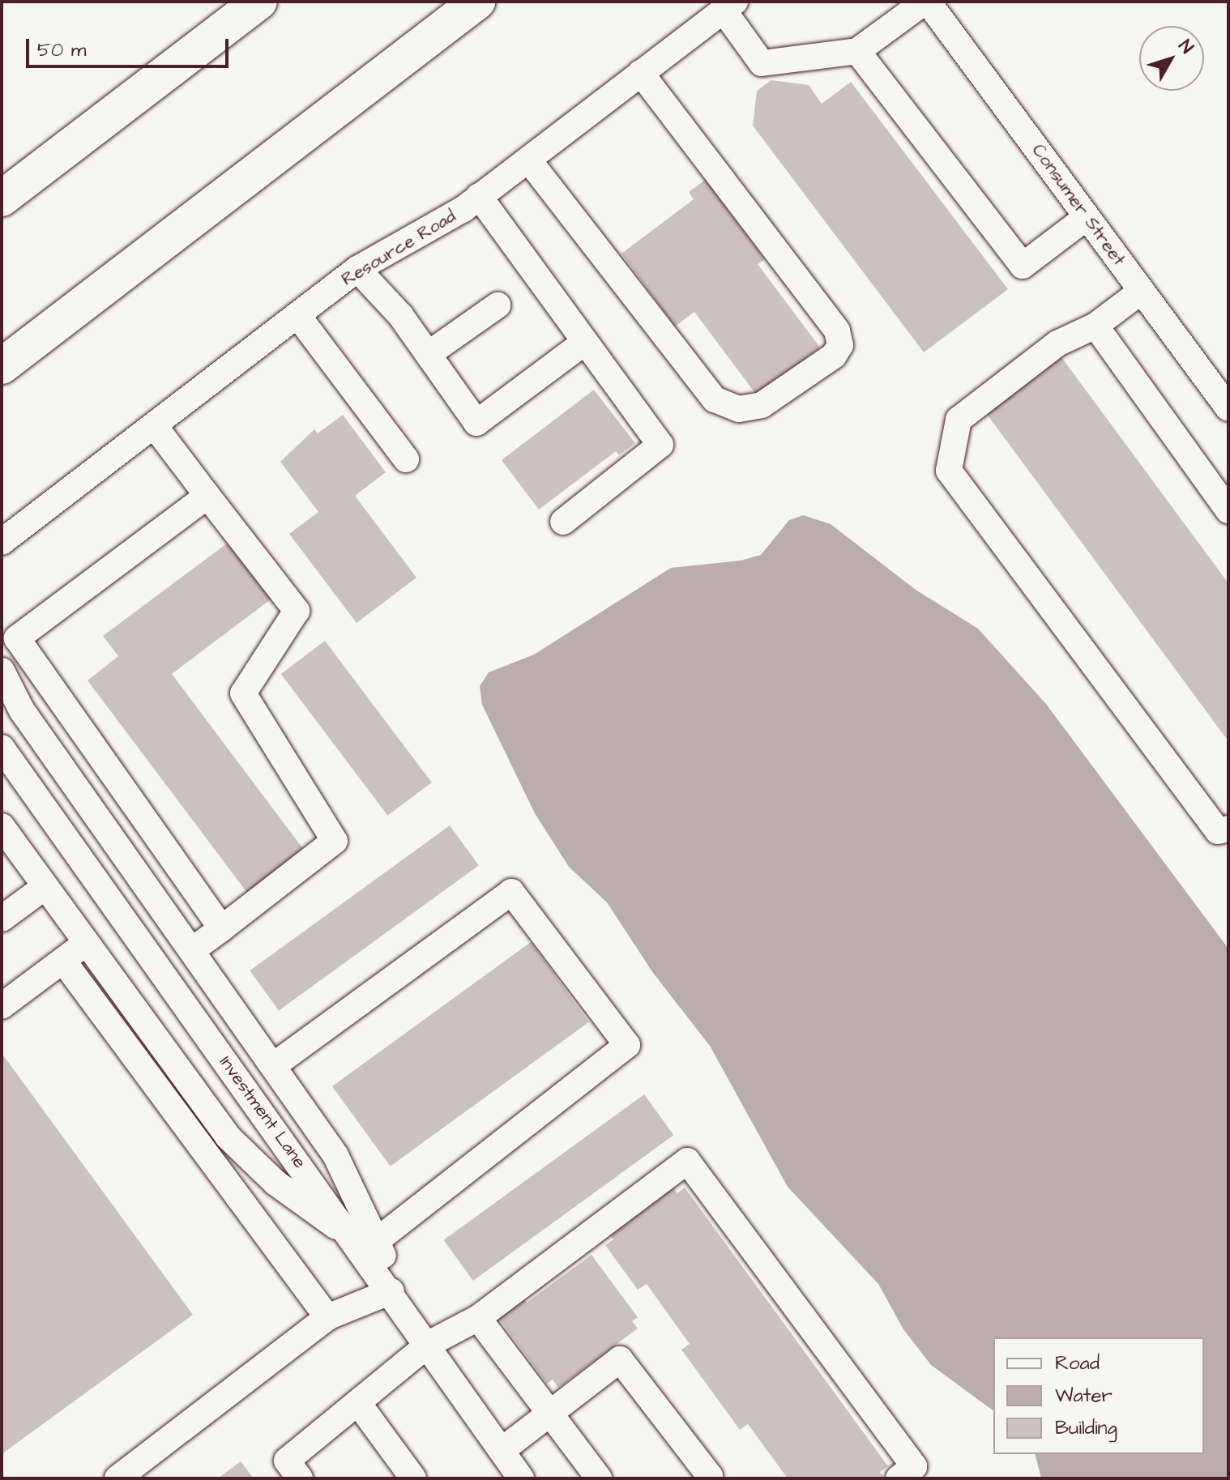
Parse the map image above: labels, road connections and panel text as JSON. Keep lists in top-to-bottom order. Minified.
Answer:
{"streets":{"street":["Consumer Street","Resource Road","Investment Lane"]},"legend":["Road","Water","Building"],"scale_bar":"50 m","north":"top right"}
